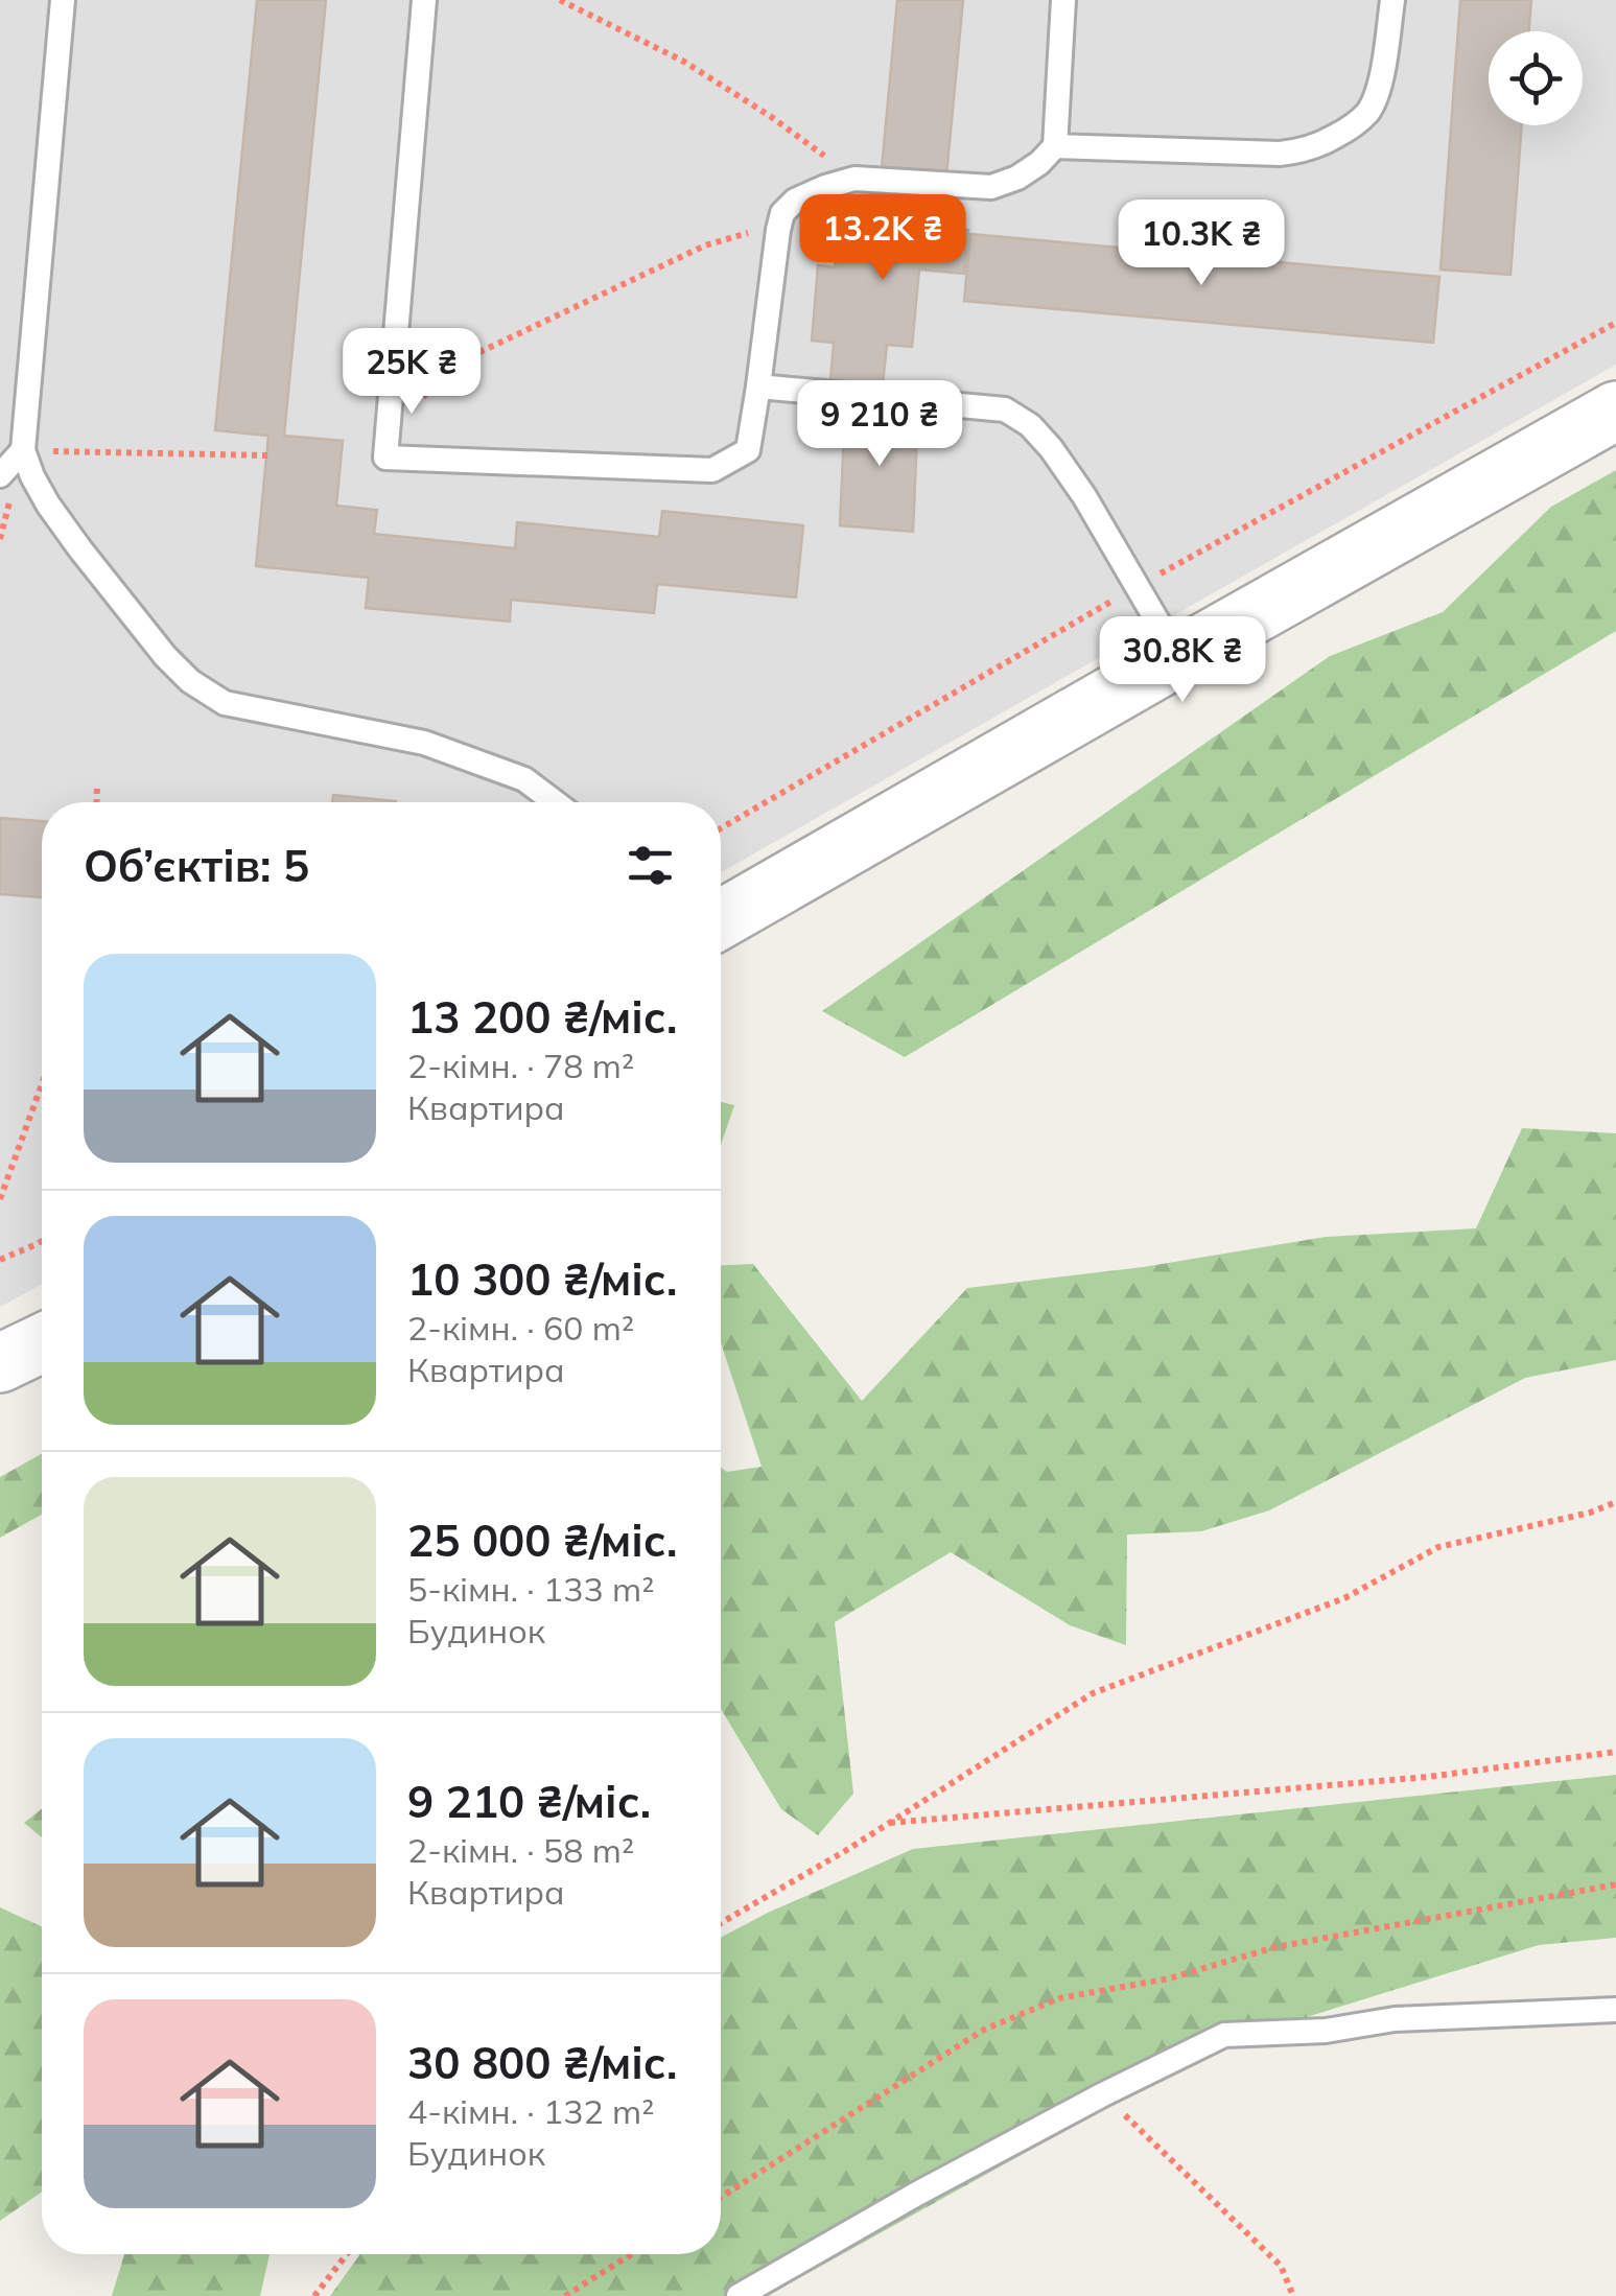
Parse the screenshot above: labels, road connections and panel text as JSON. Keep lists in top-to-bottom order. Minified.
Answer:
{"page":{"price":["13.2K ₴","10.3K ₴","25K ₴","9 210 ₴","30.8K ₴"],"heading":"Об’єктів: 5","list":[{"name":"13 200 ₴/міс.","note":"2-кімн. · 78 m² · Квартира"},{"name":"10 300 ₴/міс.","note":"2-кімн. · 60 m² · Квартира"},{"name":"25 000 ₴/міс.","note":"5-кімн. · 133 m² · Будинок"},{"name":"9 210 ₴/міс.","note":"2-кімн. · 58 m² · Квартира"},{"name":"30 800 ₴/міс.","note":"4-кімн. · 132 m² · Будинок"}]}}
